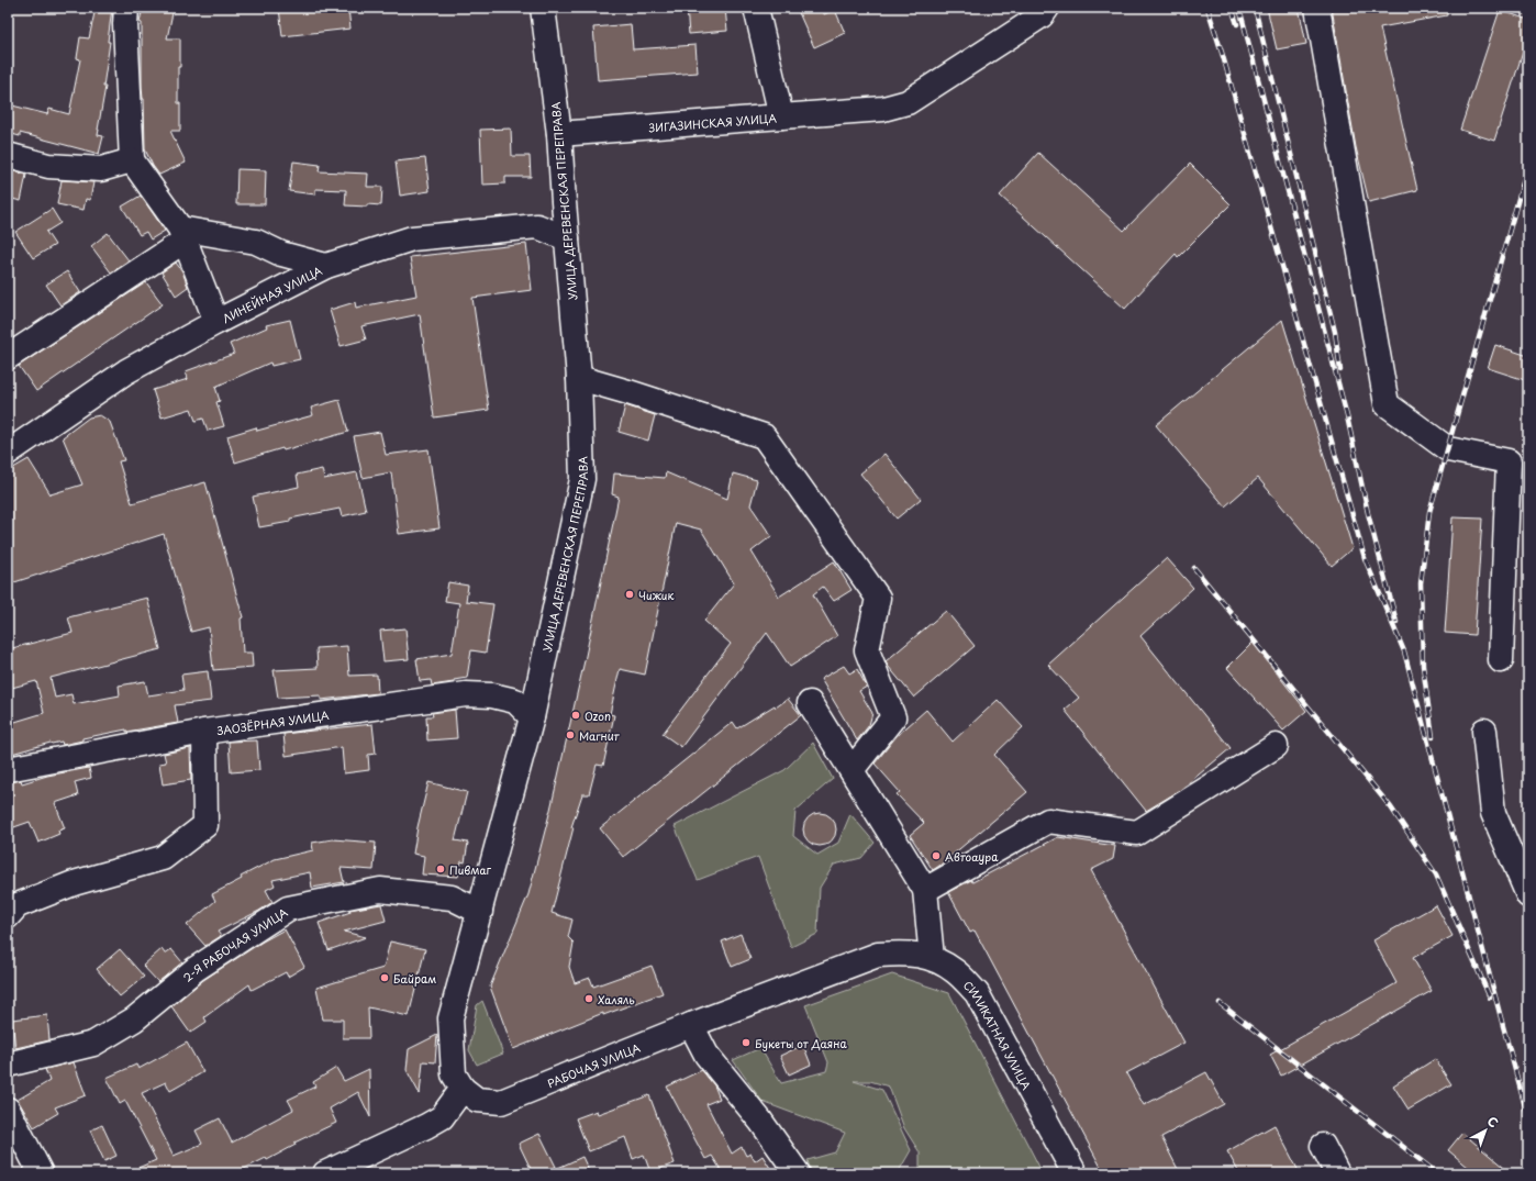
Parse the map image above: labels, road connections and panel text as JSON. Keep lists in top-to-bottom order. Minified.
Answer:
{"streets":{"street":["ЗИГАЗИНСКАЯ УЛИЦА","УЛИЦА ДЕРЕВЕНСКАЯ ПЕРЕПРАВА","ЛИНЕЙНАЯ УЛИЦА","ЗАОЗЁРНАЯ УЛИЦА","2-Я РАБОЧАЯ УЛИЦА","СИЛИКАТНАЯ УЛИЦА","РАБОЧАЯ УЛИЦА"]},"crossings":[["ЗИГАЗИНСКАЯ УЛИЦА","УЛИЦА ДЕРЕВЕНСКАЯ ПЕРЕПРАВА"],["УЛИЦА ДЕРЕВЕНСКАЯ ПЕРЕПРАВА","ЛИНЕЙНАЯ УЛИЦА"],["УЛИЦА ДЕРЕВЕНСКАЯ ПЕРЕПРАВА","ЗАОЗЁРНАЯ УЛИЦА"],["УЛИЦА ДЕРЕВЕНСКАЯ ПЕРЕПРАВА","2-Я РАБОЧАЯ УЛИЦА"],["УЛИЦА ДЕРЕВЕНСКАЯ ПЕРЕПРАВА","РАБОЧАЯ УЛИЦА"],["СИЛИКАТНАЯ УЛИЦА","РАБОЧАЯ УЛИЦА"]],"places":["Чижик","Ozon","Магнит","Автоаура","Пивмаг","Байрам","Халяль","Букеты от Даяна"],"north":"top right"}
